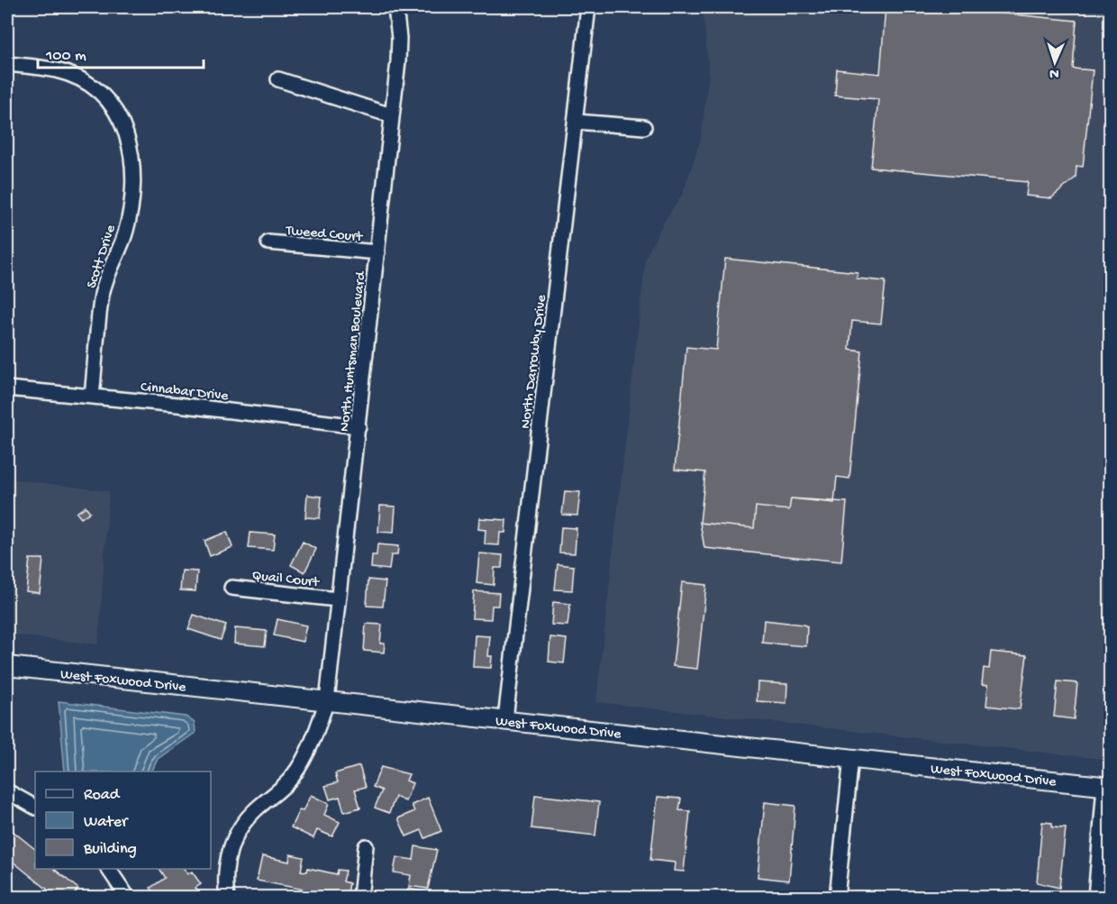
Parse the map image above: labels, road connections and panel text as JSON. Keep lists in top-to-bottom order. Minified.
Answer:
{"streets":{"main road":["West Foxwood Drive"],"street":["Tweed Court","Scott Drive","North Huntsman Boulevard","North Darrowby Drive","Cinnabar Drive","Quail Court"]},"crossings":[["Tweed Court","North Huntsman Boulevard"],["Scott Drive","Cinnabar Drive"],["North Huntsman Boulevard","Cinnabar Drive"],["North Huntsman Boulevard","Quail Court"],["North Huntsman Boulevard","West Foxwood Drive"],["North Darrowby Drive","West Foxwood Drive"]],"legend":["Road","Water","Building"],"scale_bar":"100 m","north":"bottom"}
